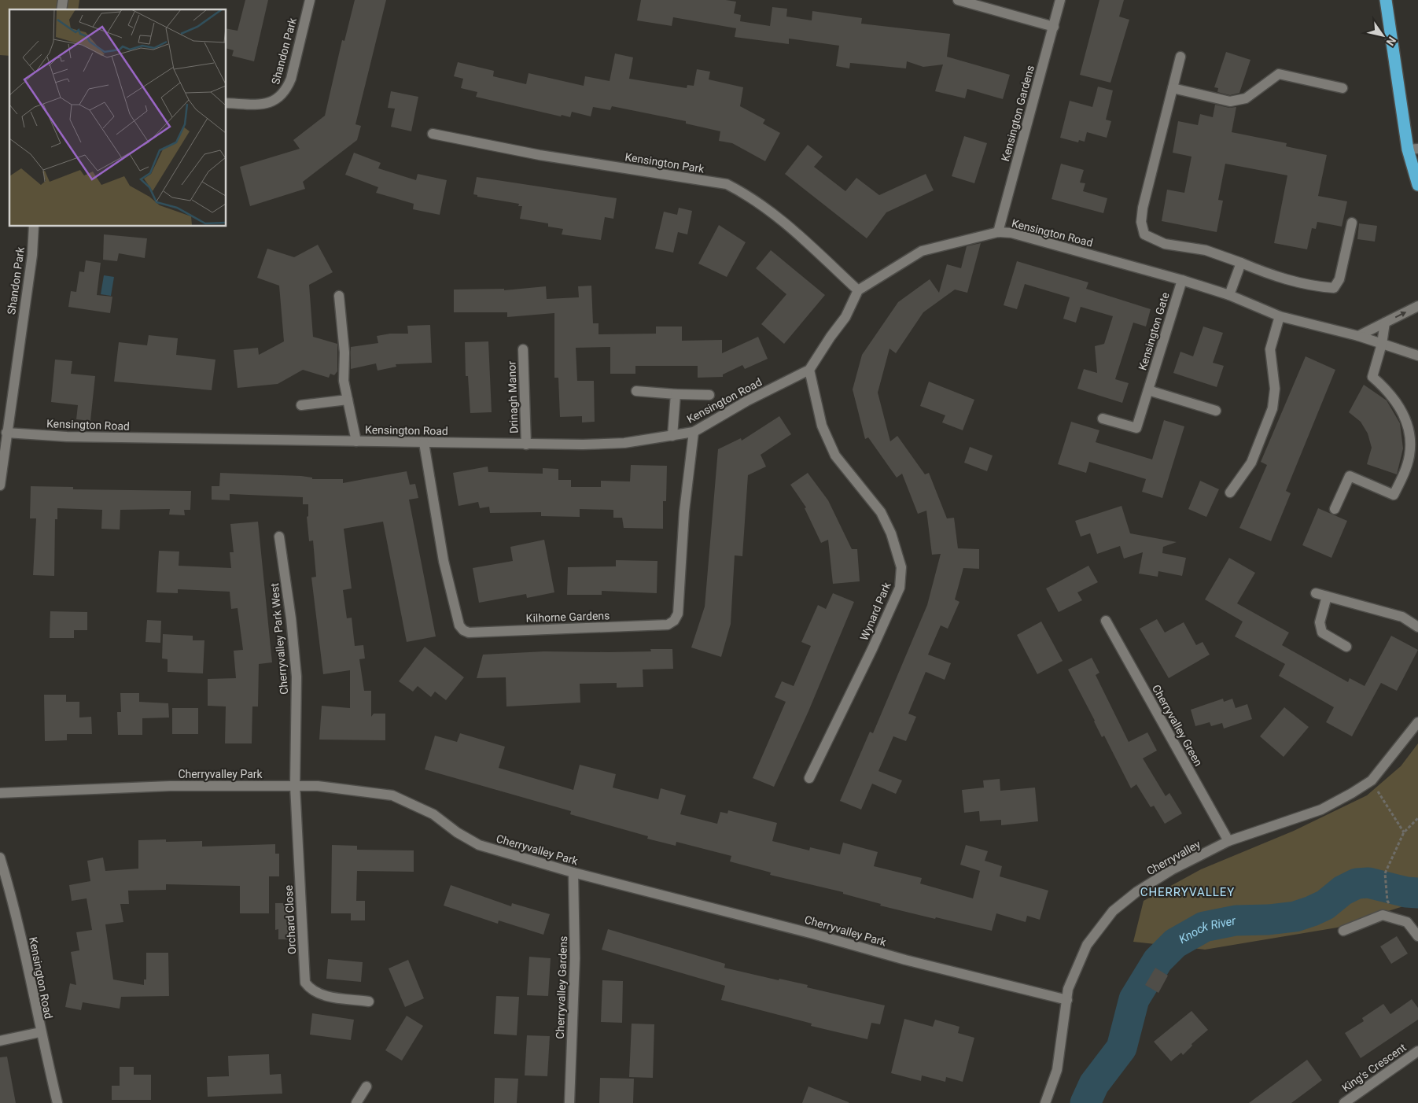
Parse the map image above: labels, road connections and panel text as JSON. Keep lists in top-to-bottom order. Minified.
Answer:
{"streets":{"street":["Shandon Park","Kensington Gardens","Kensington Park","Kensington Road","Kensington Gate","Drinagh Manor","Wynard Park","Kilhorne Gardens","Cherryvalley Park West","Cherryvalley Green","Cherryvalley Park","Cherryvalley","Orchard Close","Cherryvalley Gardens","King's Crescent"]},"crossings":[["Shandon Park","Kensington Road"],["Kensington Gardens","Kensington Road"],["Kensington Park","Kensington Road"],["Kensington Road","Kensington Gate"],["Kensington Road","Drinagh Manor"],["Kensington Road","Wynard Park"],["Kensington Road","Kilhorne Gardens"],["Cherryvalley Park West","Cherryvalley Park"],["Cherryvalley Park West","Orchard Close"],["Cherryvalley Green","Cherryvalley"],["Cherryvalley Park","Cherryvalley"],["Cherryvalley Park","Orchard Close"],["Cherryvalley Park","Cherryvalley Gardens"]],"districts":["CHERRYVALLEY"],"water":["Knock River"],"north":"bottom right"}
